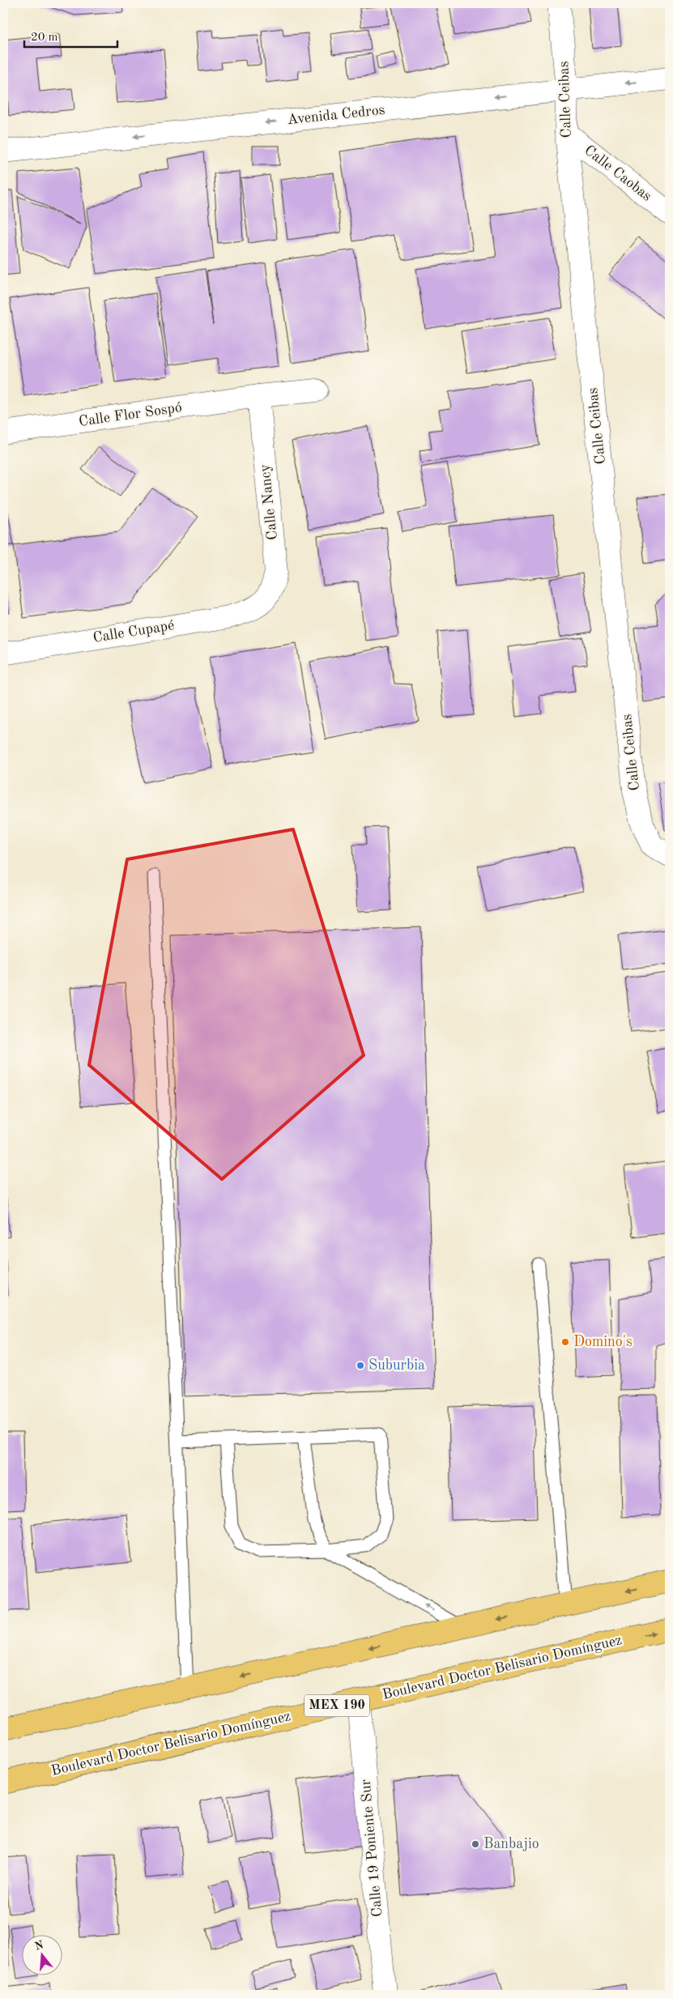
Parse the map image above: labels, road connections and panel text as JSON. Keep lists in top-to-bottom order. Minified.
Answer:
{"streets":{"main road":["Boulevard Doctor Belisario Domínguez","MEX 190"],"street":["Calle Ceibas","Avenida Cedros","Calle Caobas","Calle Flor Sospó","Calle Nancy","Calle Cupapé","Calle 19 Poniente Sur"]},"crossings":[["Calle Ceibas","Avenida Cedros"],["Calle Ceibas","Calle Caobas"],["Calle Flor Sospó","Calle Nancy"],["Calle Nancy","Calle Cupapé"],["Boulevard Doctor Belisario Domínguez","Calle 19 Poniente Sur"]],"one_way":["Avenida Cedros"],"places":["Domino's","Suburbia","Banbajio"],"scale_bar":"20 m","north":"top"}
